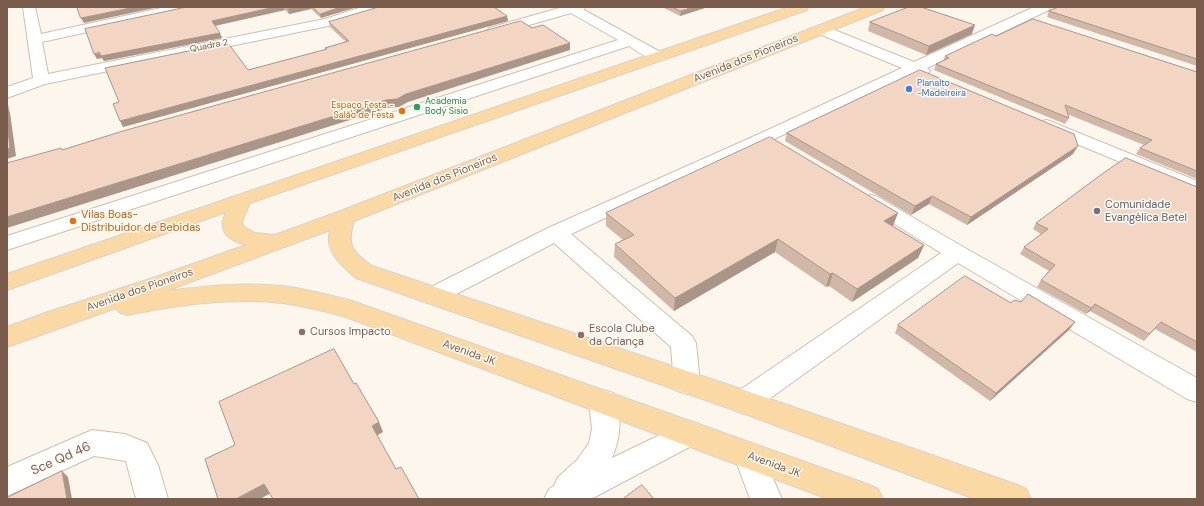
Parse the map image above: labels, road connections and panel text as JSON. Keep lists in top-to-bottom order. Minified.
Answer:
{"streets":{"main road":["Avenida dos Pioneiros","Avenida JK"],"street":["Quadra 2","Sce Qd 46"]},"crossings":[["Avenida dos Pioneiros","Avenida JK"]],"places":["Planalto -Madeireira","Academia Body Sisio","Espaço Festa - Salão de Festa","Comunidade Evangélica Betel","Vilas Boas- Distribuidor de Bebidas","Cursos Impacto","Escola Clube da Criança"]}
